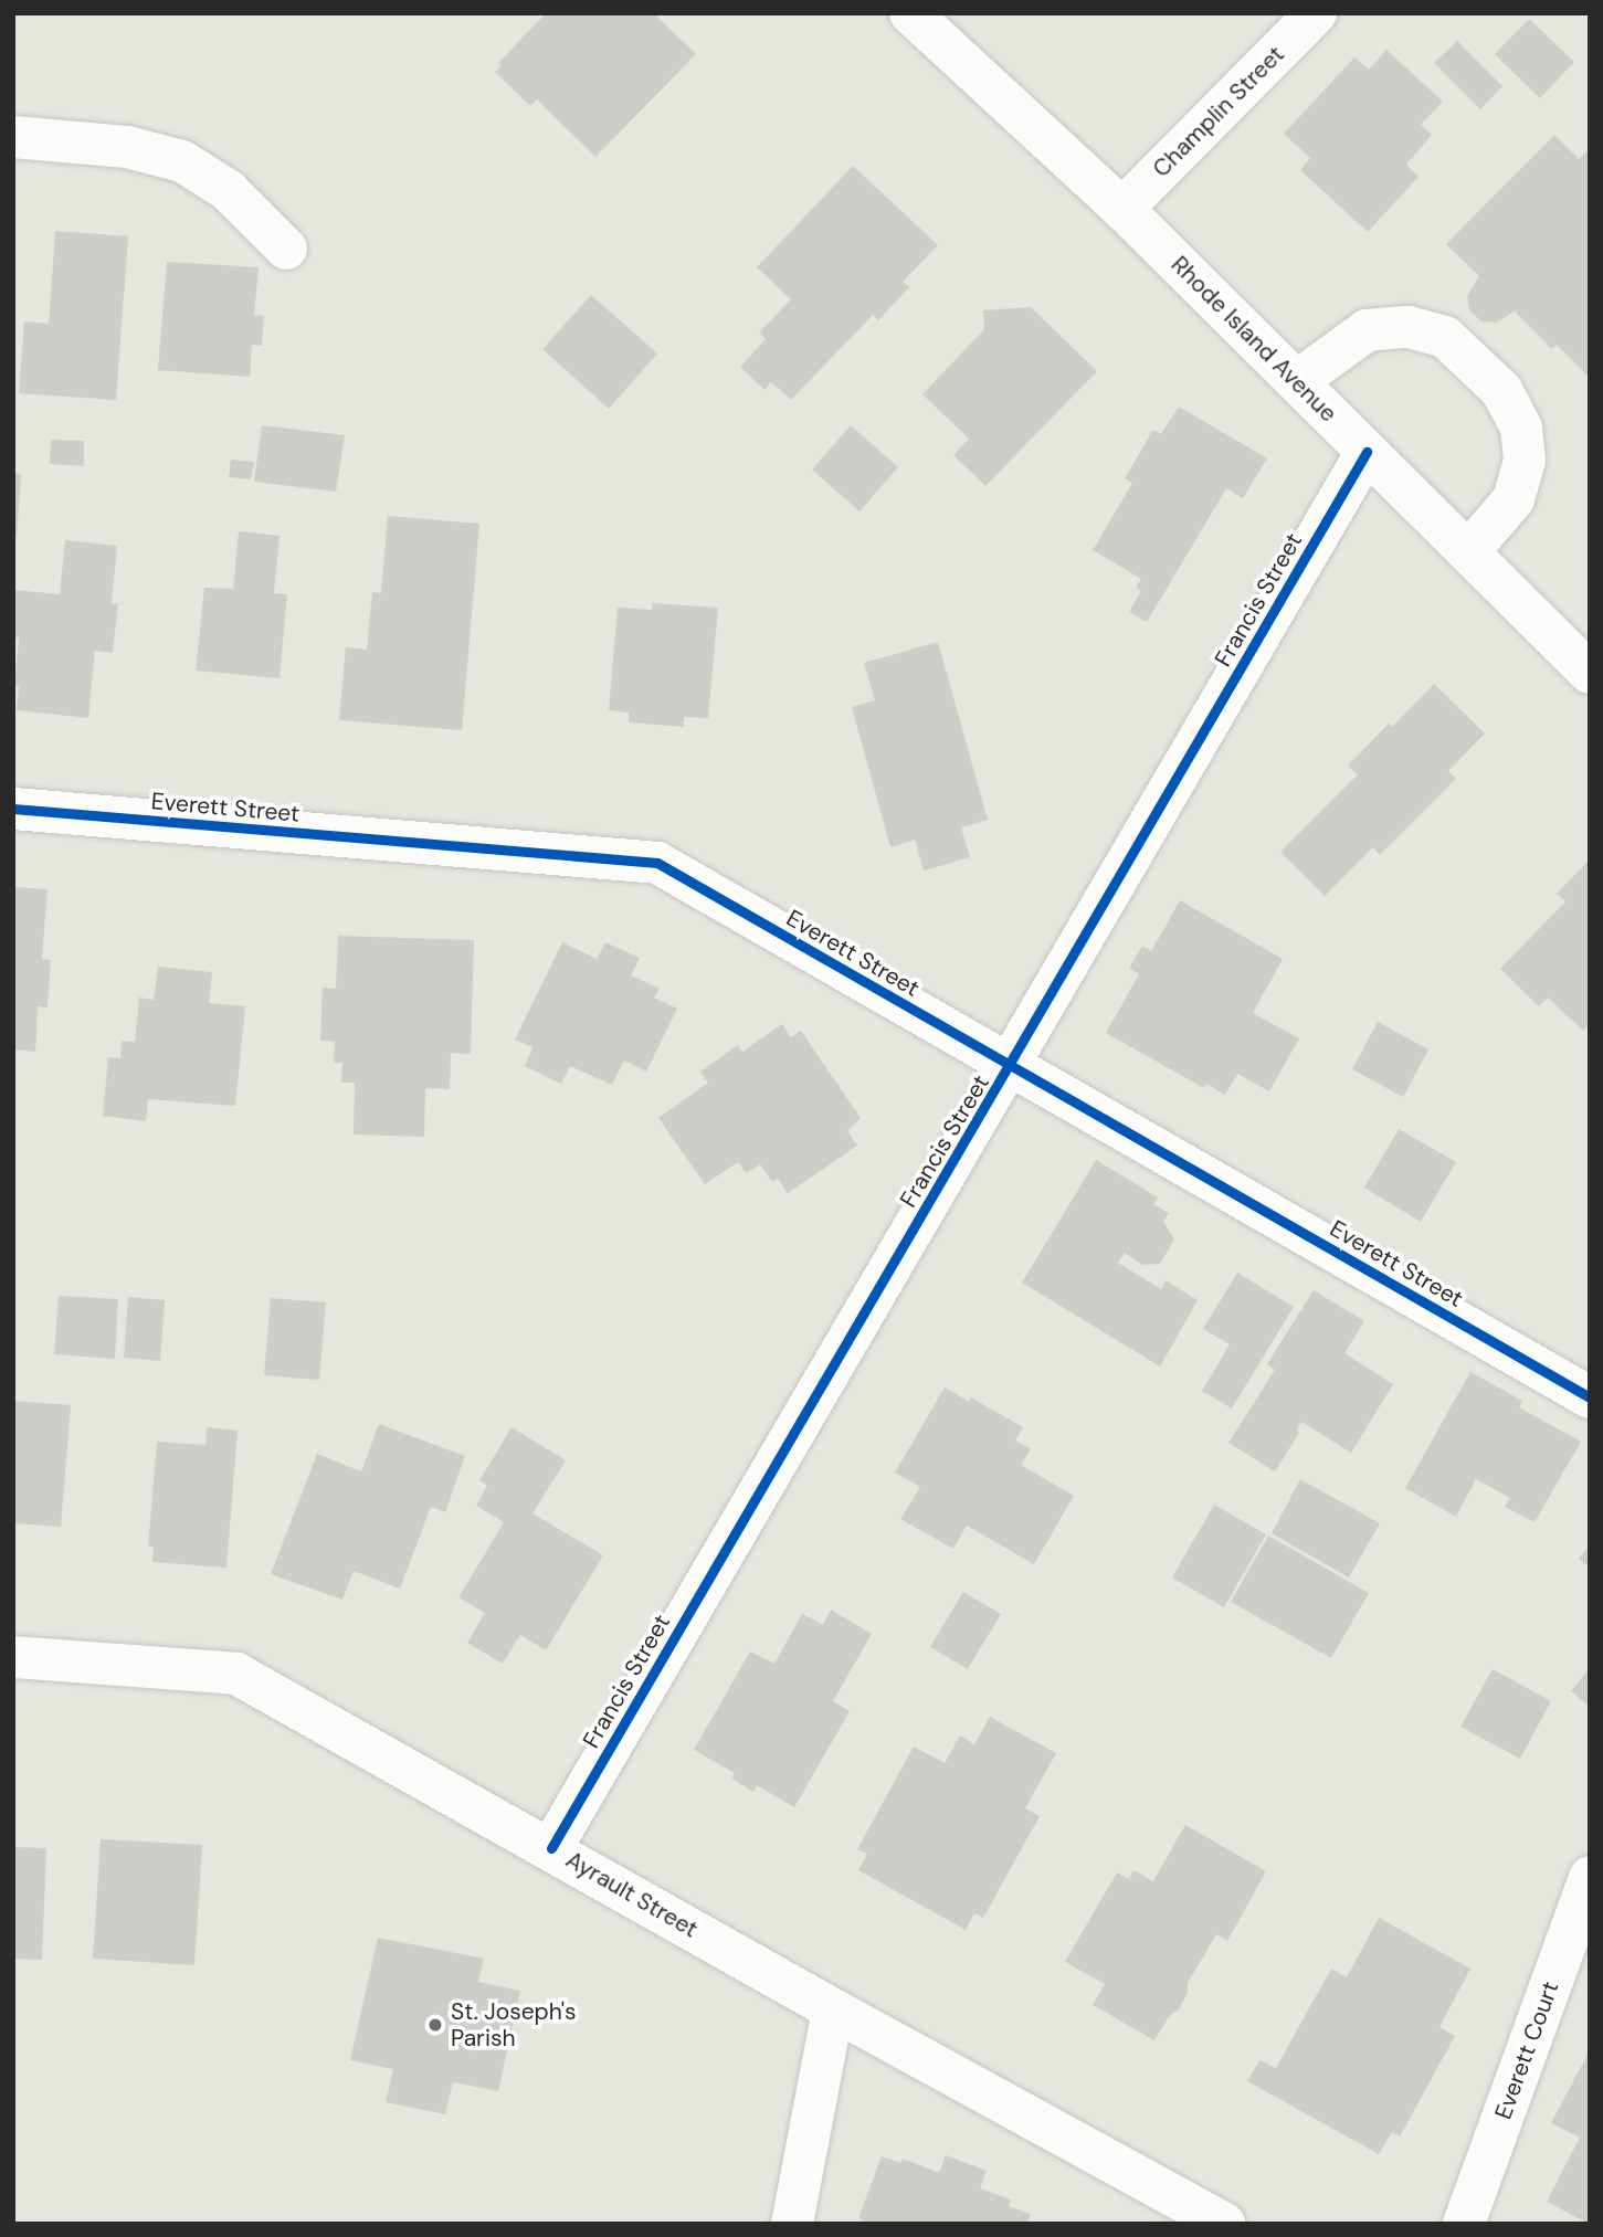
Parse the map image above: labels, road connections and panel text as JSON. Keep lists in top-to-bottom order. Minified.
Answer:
{"streets":{"street":["Champlin Street","Rhode Island Avenue","Francis Street","Everett Street","Ayrault Street","Everett Court"]},"crossings":[["Champlin Street","Rhode Island Avenue"],["Rhode Island Avenue","Francis Street"],["Francis Street","Everett Street"],["Francis Street","Ayrault Street"]],"places":["St. Joseph's Parish"]}
